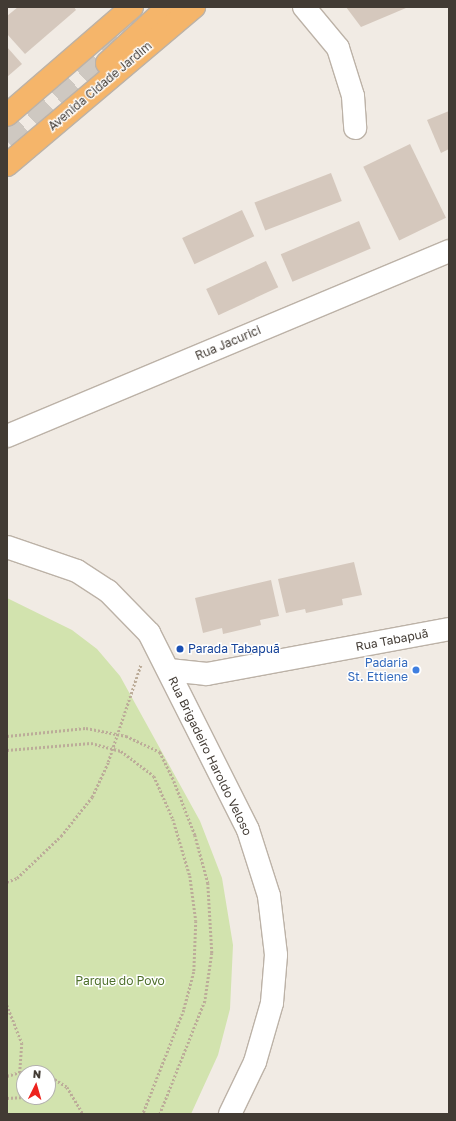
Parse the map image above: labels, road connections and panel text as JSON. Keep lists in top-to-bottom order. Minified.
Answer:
{"streets":{"highway":["Avenida Cidade Jardim"],"street":["Rua Jacurici","Rua Tabapuã","Rua Brigadeiro Haroldo Veloso"]},"crossings":[["Rua Tabapuã","Rua Brigadeiro Haroldo Veloso"]],"parks":["Parque do Povo"],"places":["Parada Tabapuã","Padaria St. Ettiene"],"north":"top"}
